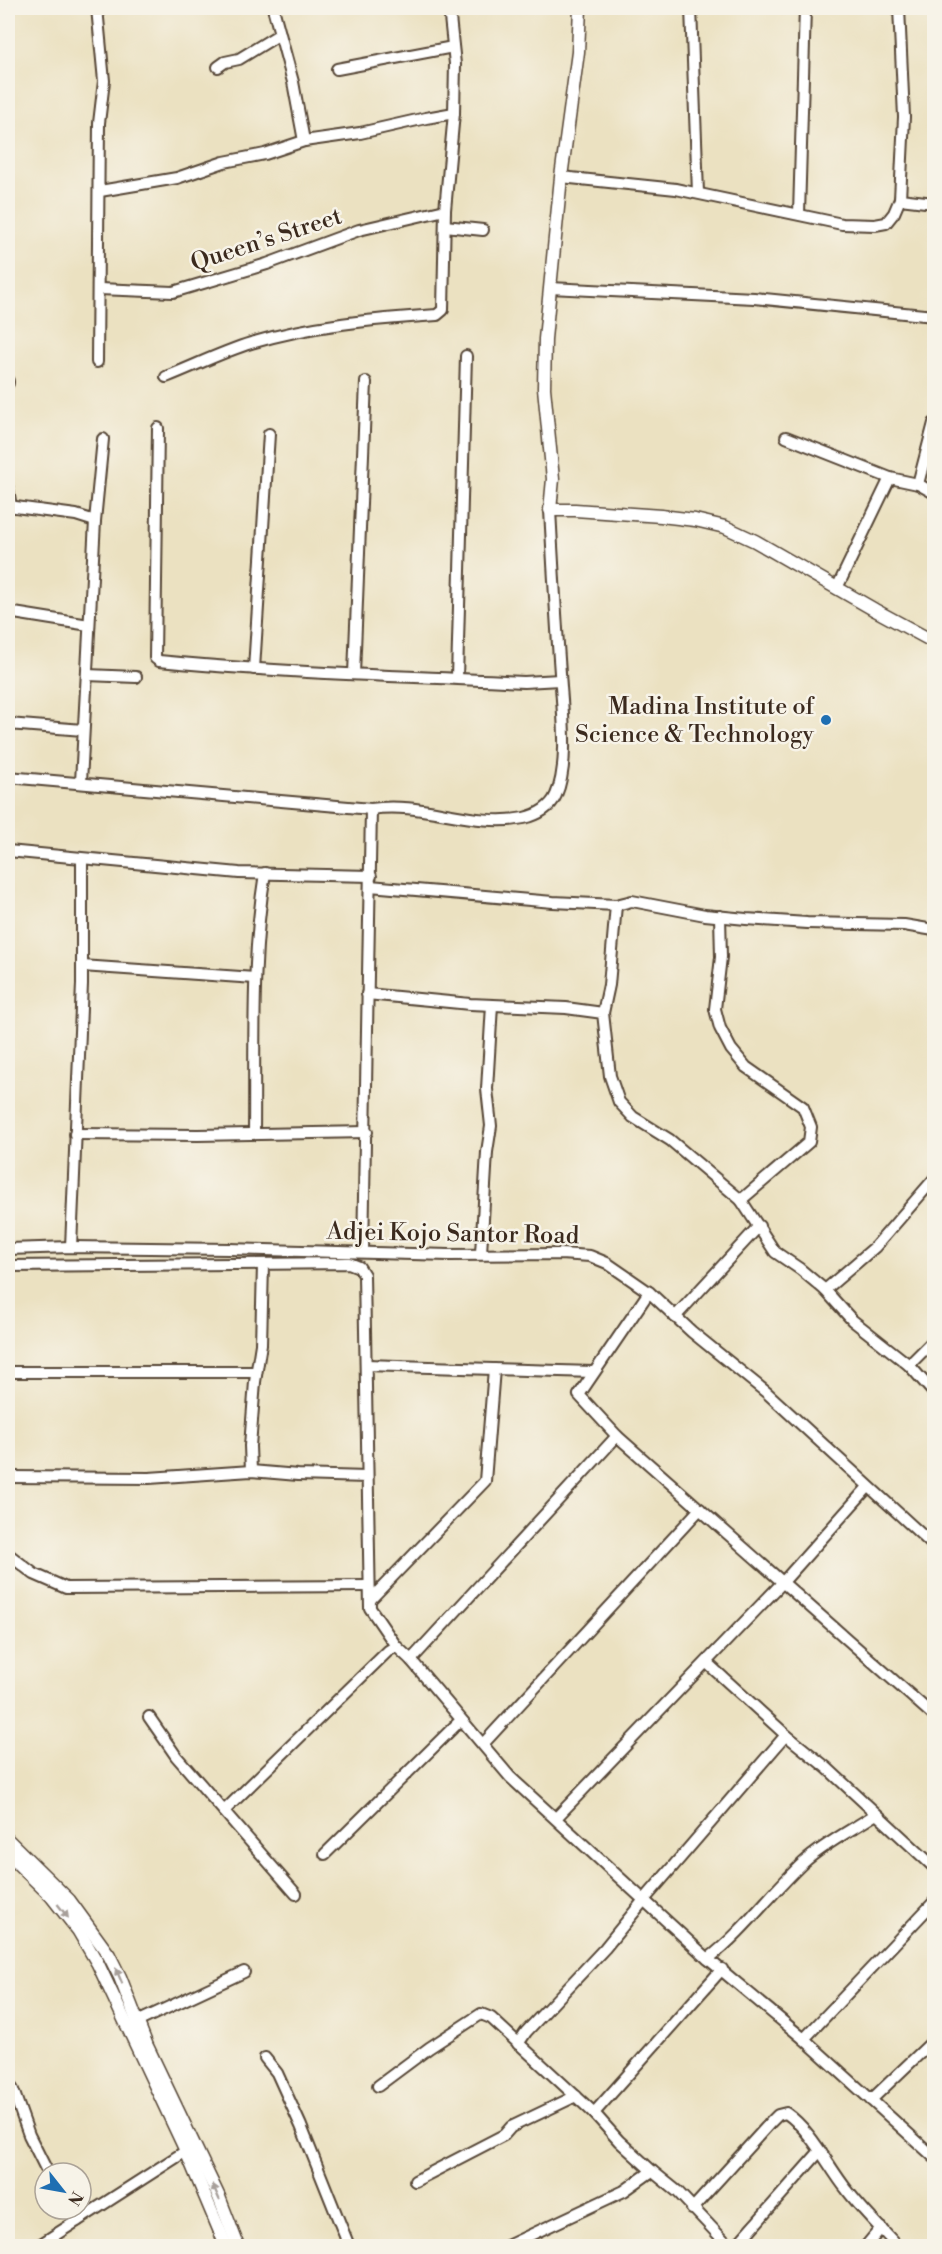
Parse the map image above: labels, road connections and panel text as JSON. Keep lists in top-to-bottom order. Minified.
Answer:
{"streets":{"street":["Queen’s Street","Adjei Kojo Santor Road"]},"places":["Madina Institute of Science & Technology"],"north":"bottom right"}
